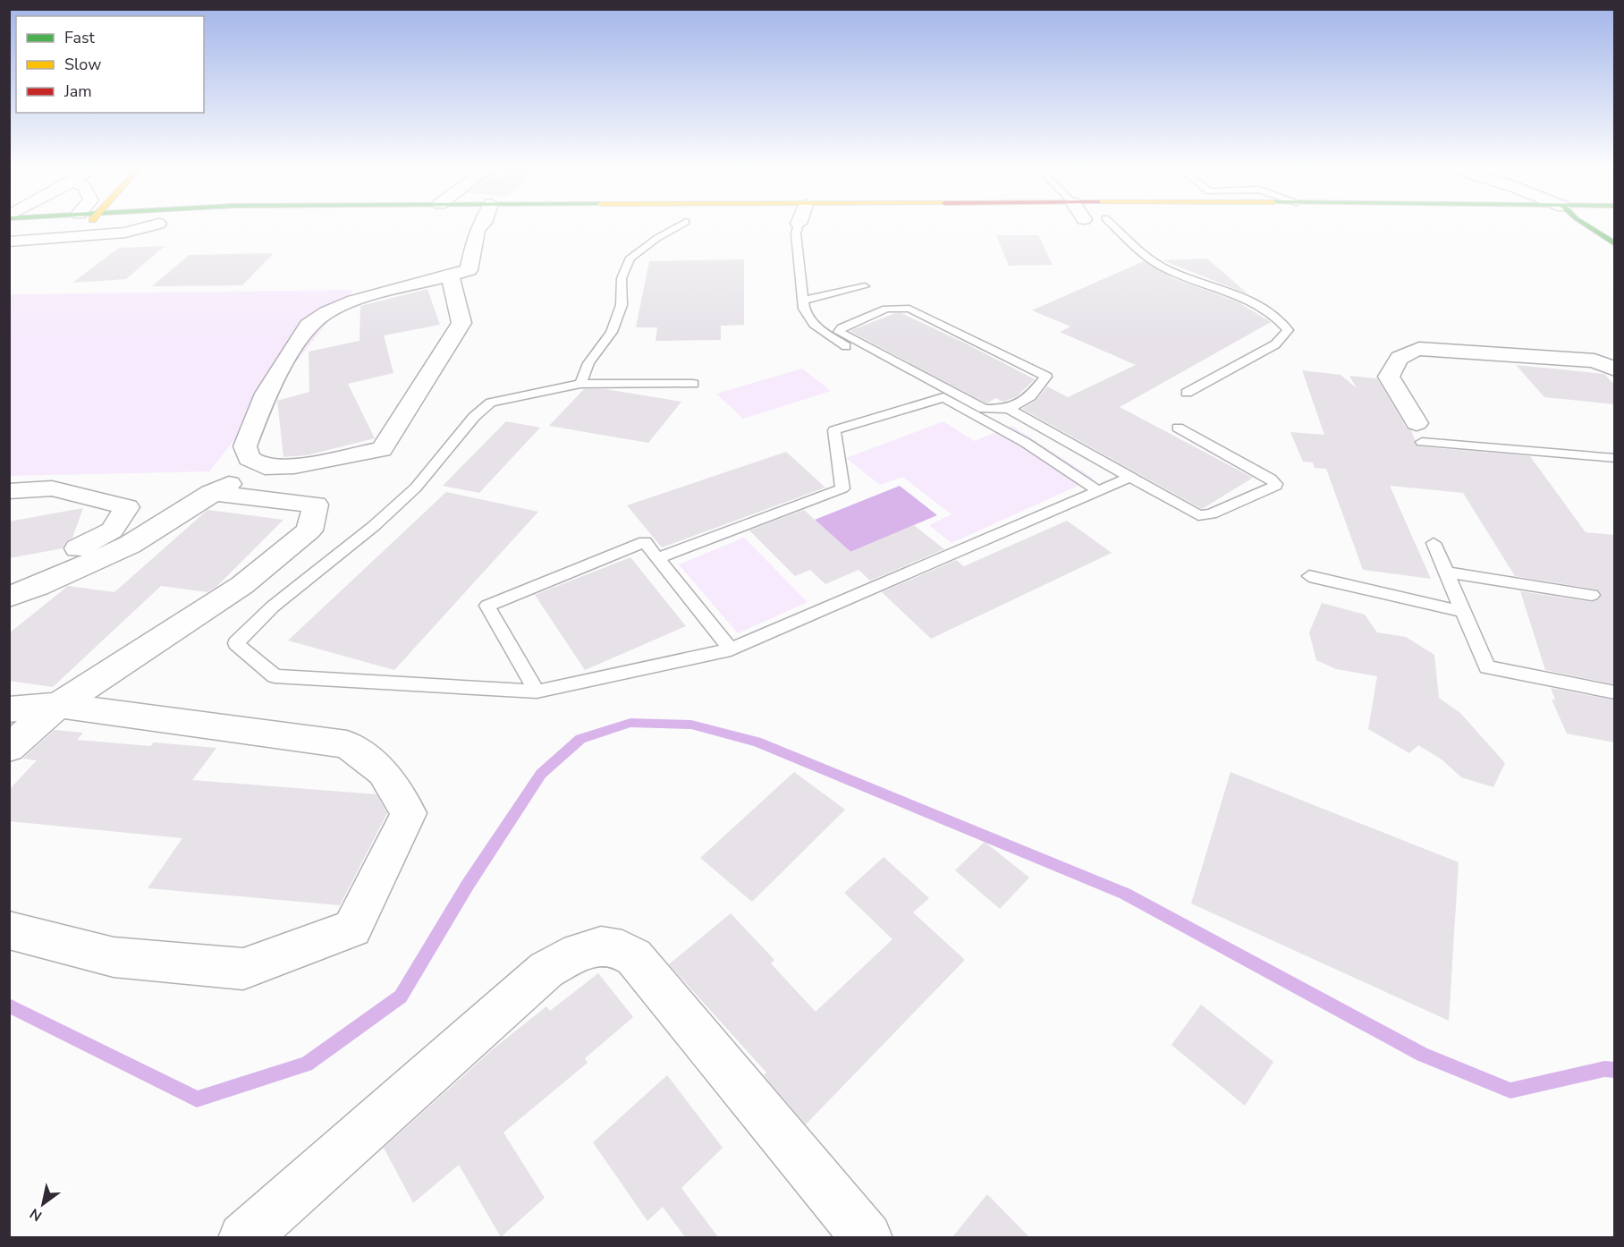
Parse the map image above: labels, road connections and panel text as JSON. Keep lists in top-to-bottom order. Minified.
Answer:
{"legend":["Fast","Slow","Jam"],"north":"bottom left"}
